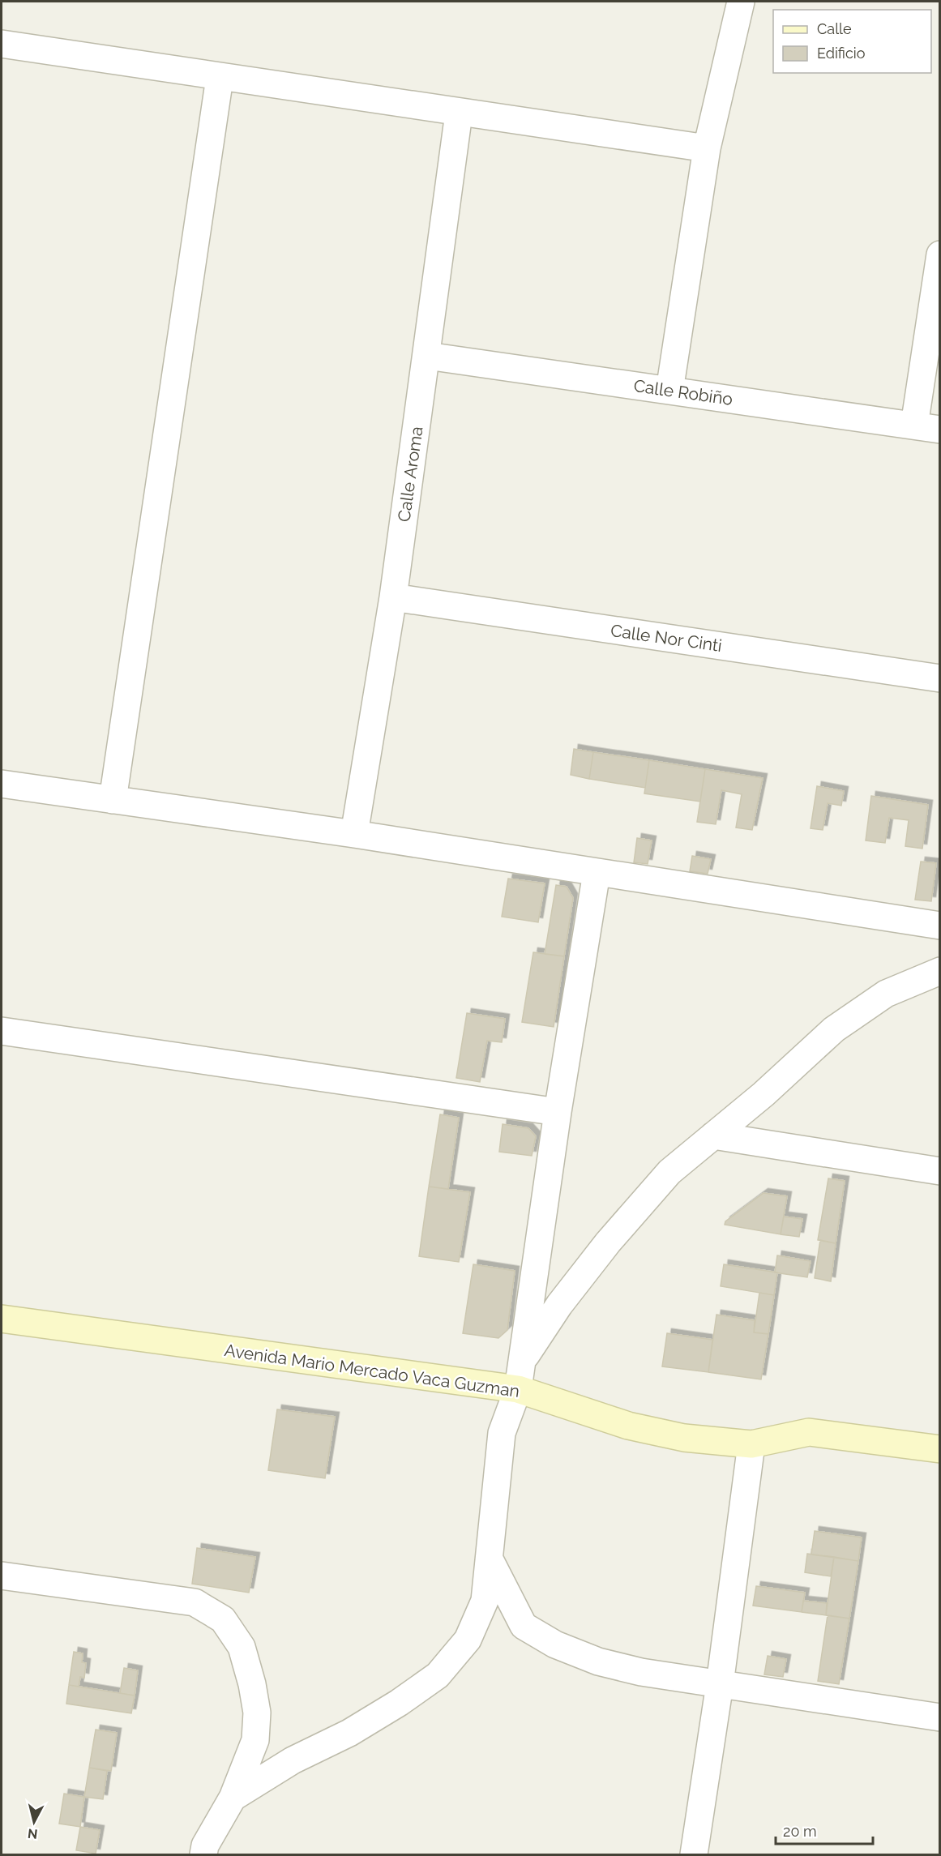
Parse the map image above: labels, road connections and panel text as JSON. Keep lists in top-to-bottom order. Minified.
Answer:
{"streets":{"street":["Calle Robiño","Calle Aroma","Calle Nor Cinti","Avenida Mario Mercado Vaca Guzman"]},"crossings":[["Calle Robiño","Calle Aroma"],["Calle Aroma","Calle Nor Cinti"]],"legend":["Calle","Edificio"],"scale_bar":"20 m","north":"bottom"}
